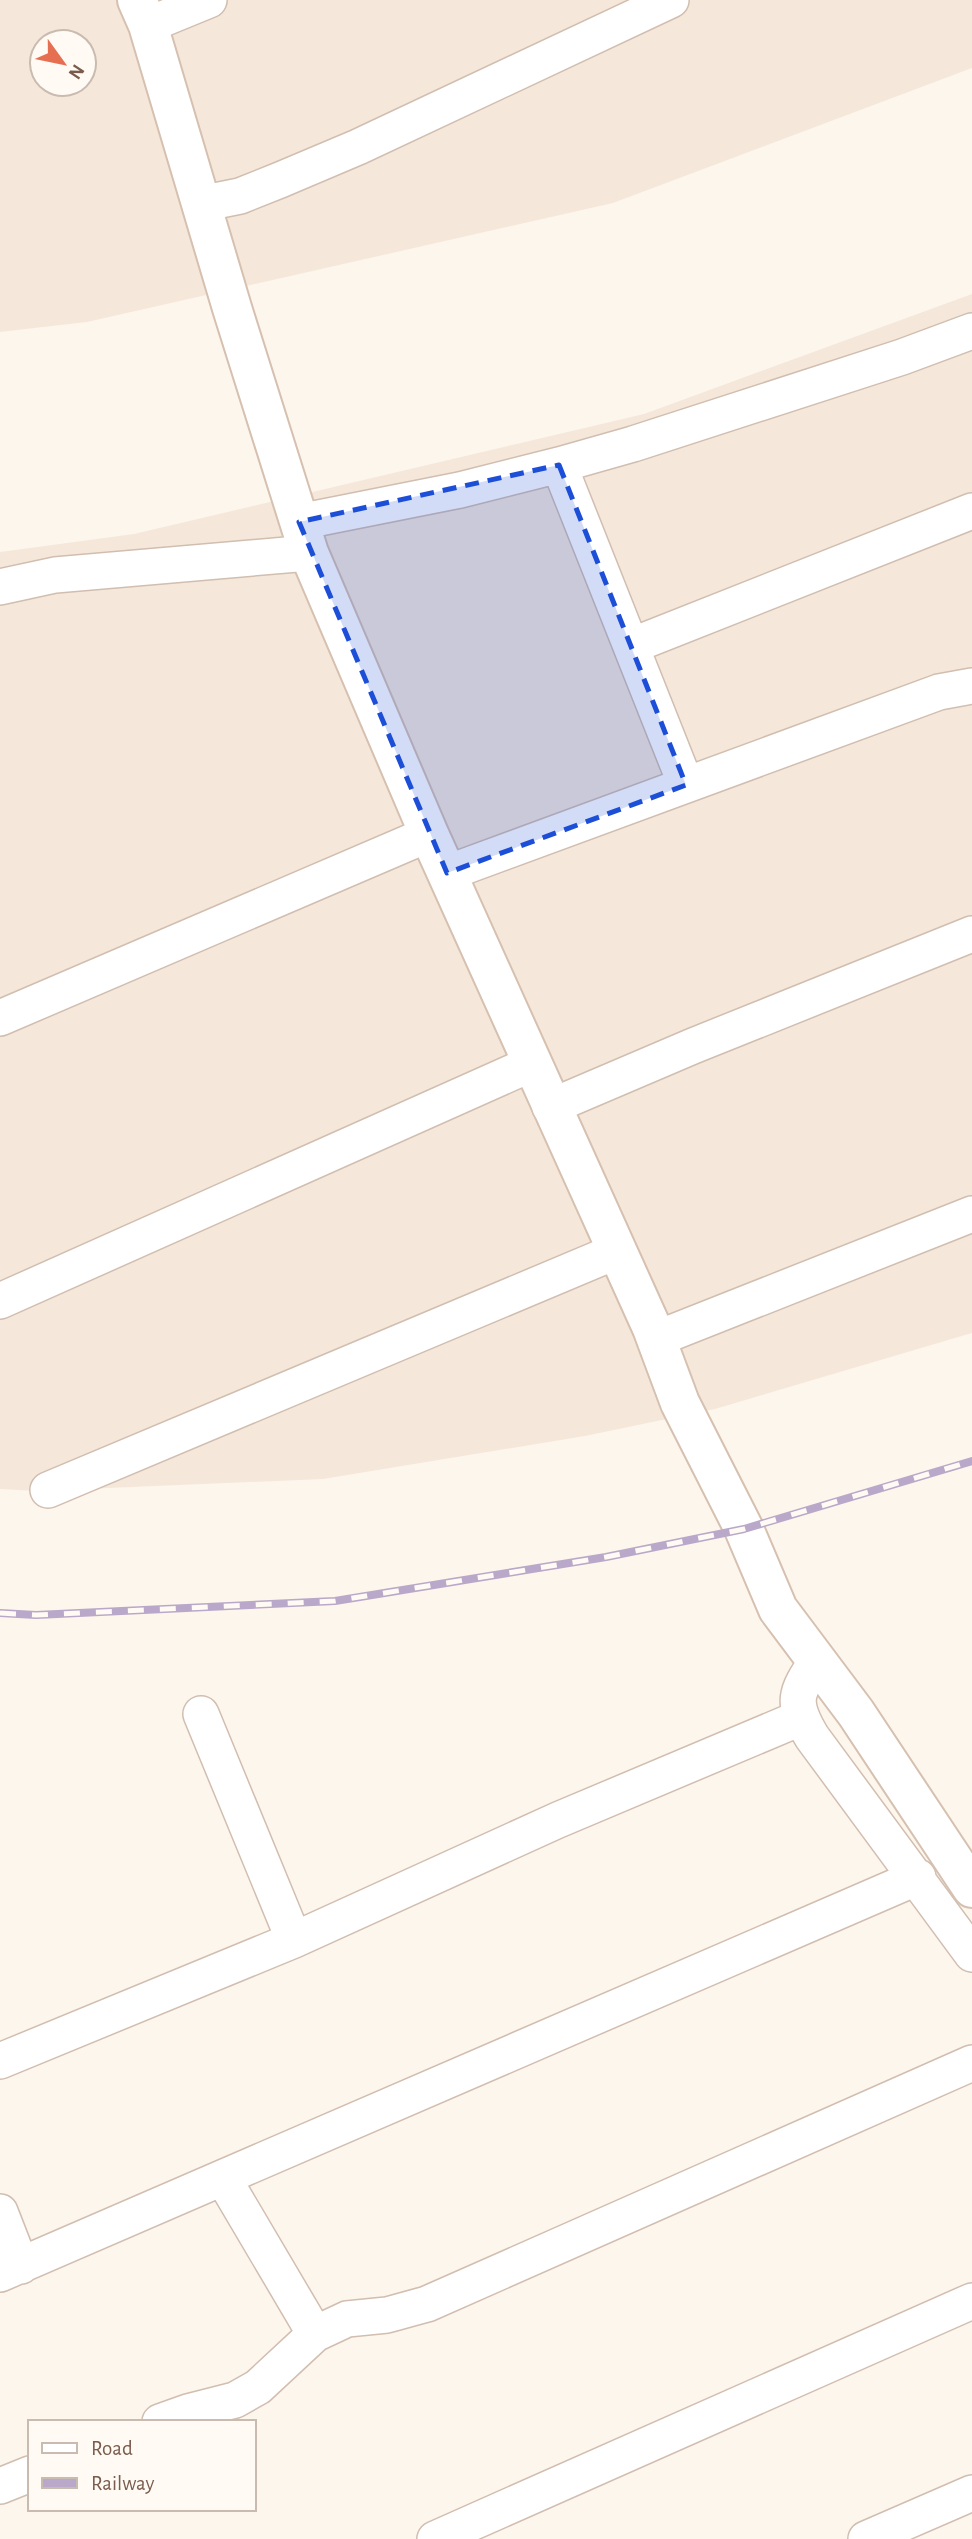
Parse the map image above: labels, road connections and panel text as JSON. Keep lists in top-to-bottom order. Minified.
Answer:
{"legend":["Road","Railway"],"north":"bottom right"}
